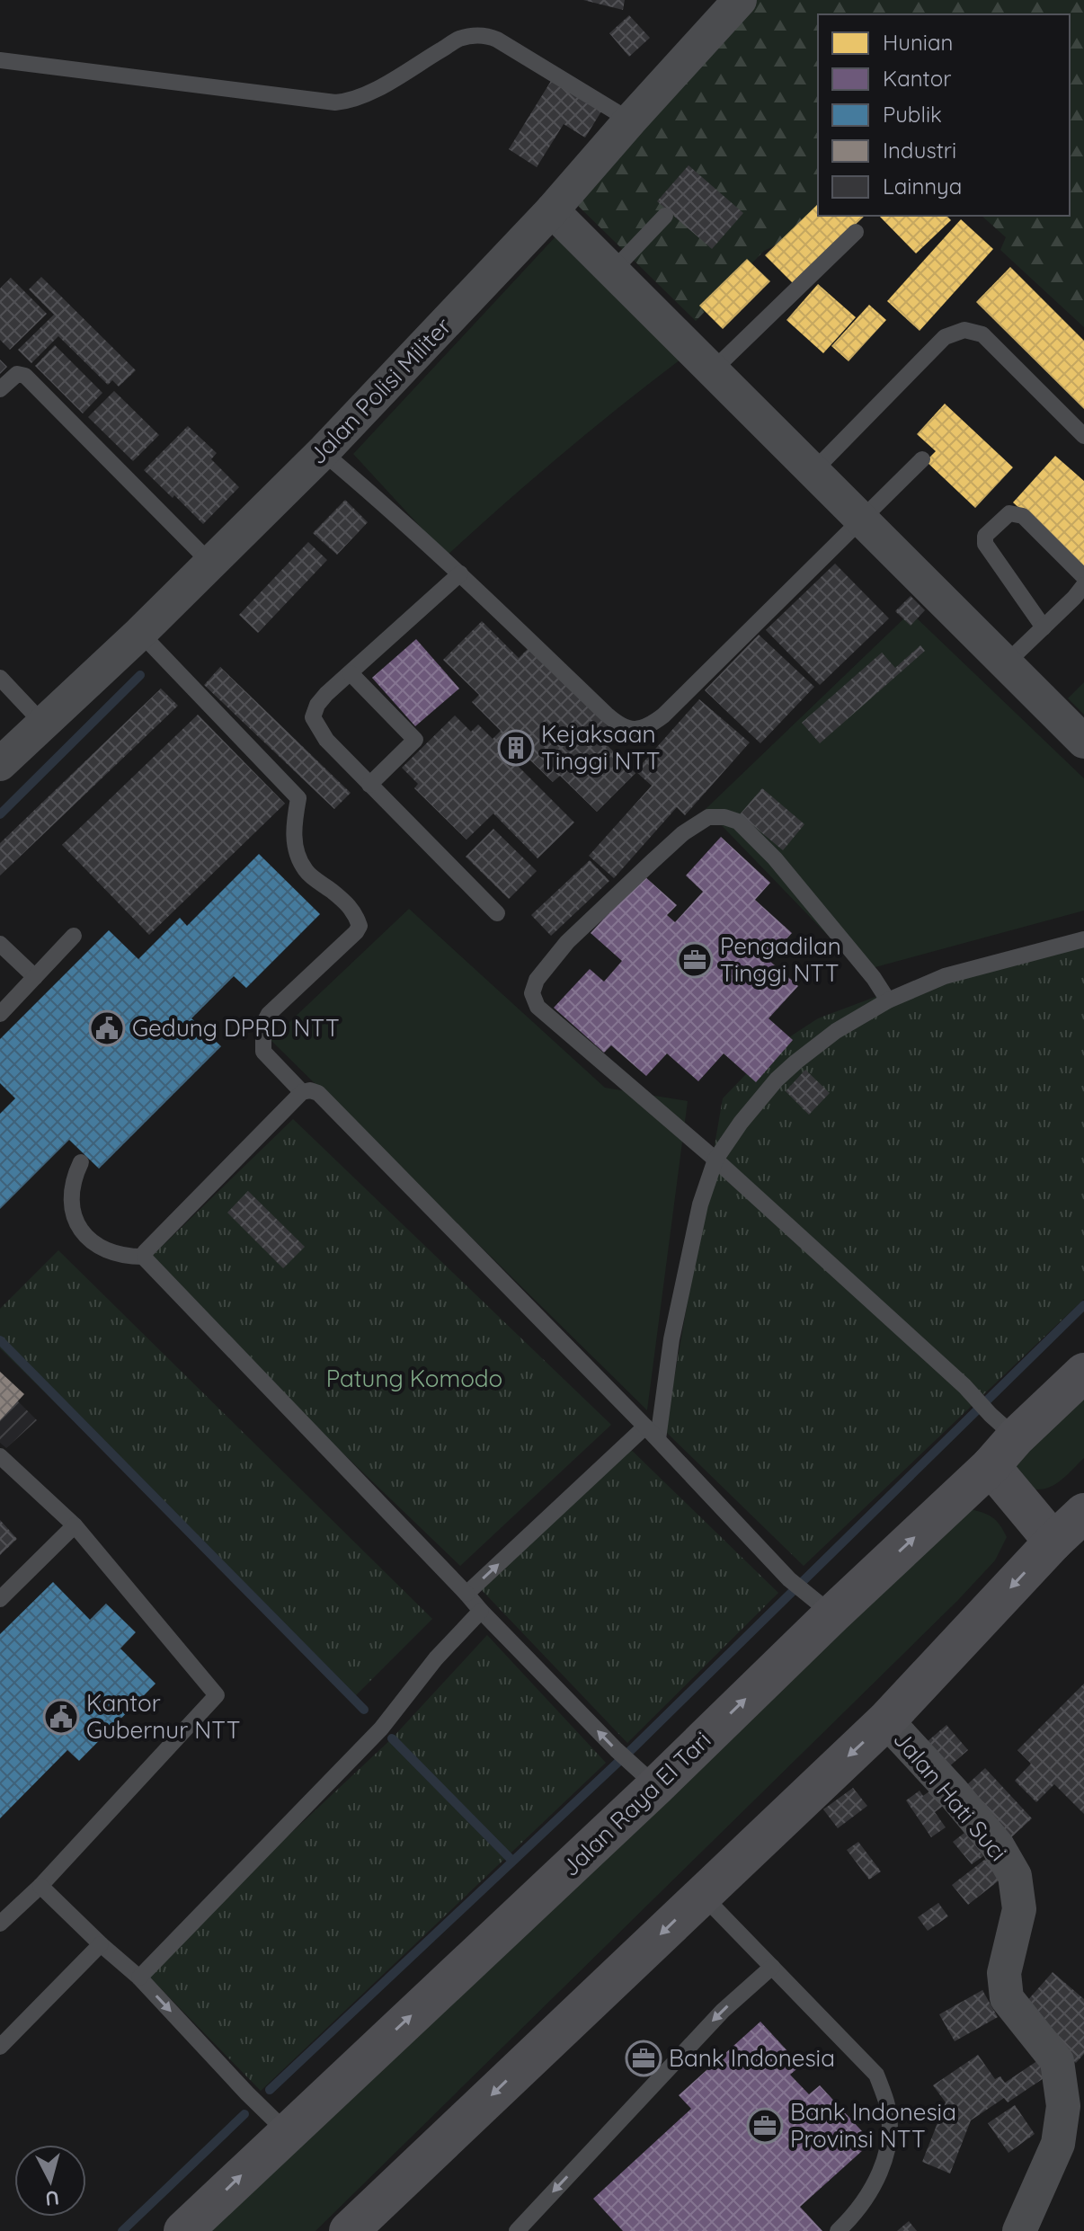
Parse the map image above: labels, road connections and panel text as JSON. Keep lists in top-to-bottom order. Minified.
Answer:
{"streets":{"main road":["Jalan Raya El Tari"],"street":["Jalan Polisi Militer","Jalan Hati Suci"]},"parks":["Patung Komodo"],"places":{"building":["Kejaksaan Tinggi NTT"],"office":["Pengadilan Tinggi NTT","Bank Indonesia","Bank Indonesia Provinsi NTT"],"public building":["Gedung DPRD NTT","Kantor Gubernur NTT"]},"legend":["Hunian","Kantor","Publik","Industri","Lainnya"],"north":"bottom"}
